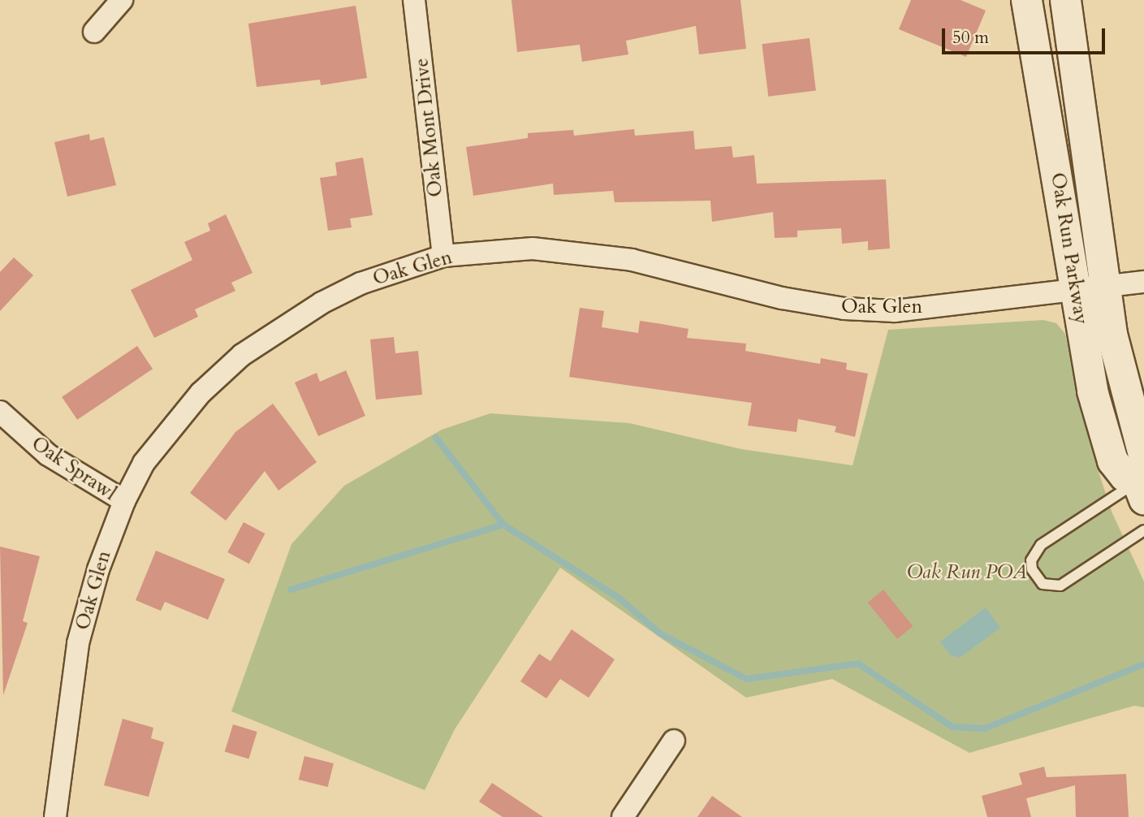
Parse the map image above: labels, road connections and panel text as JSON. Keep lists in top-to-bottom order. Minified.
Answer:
{"streets":{"street":["Oak Mont Drive","Oak Run Parkway","Oak Glen","Oak Sprawl"]},"crossings":[["Oak Mont Drive","Oak Glen"],["Oak Run Parkway","Oak Glen"],["Oak Glen","Oak Sprawl"]],"parks":["Oak Run POA"],"scale_bar":"50 m"}
